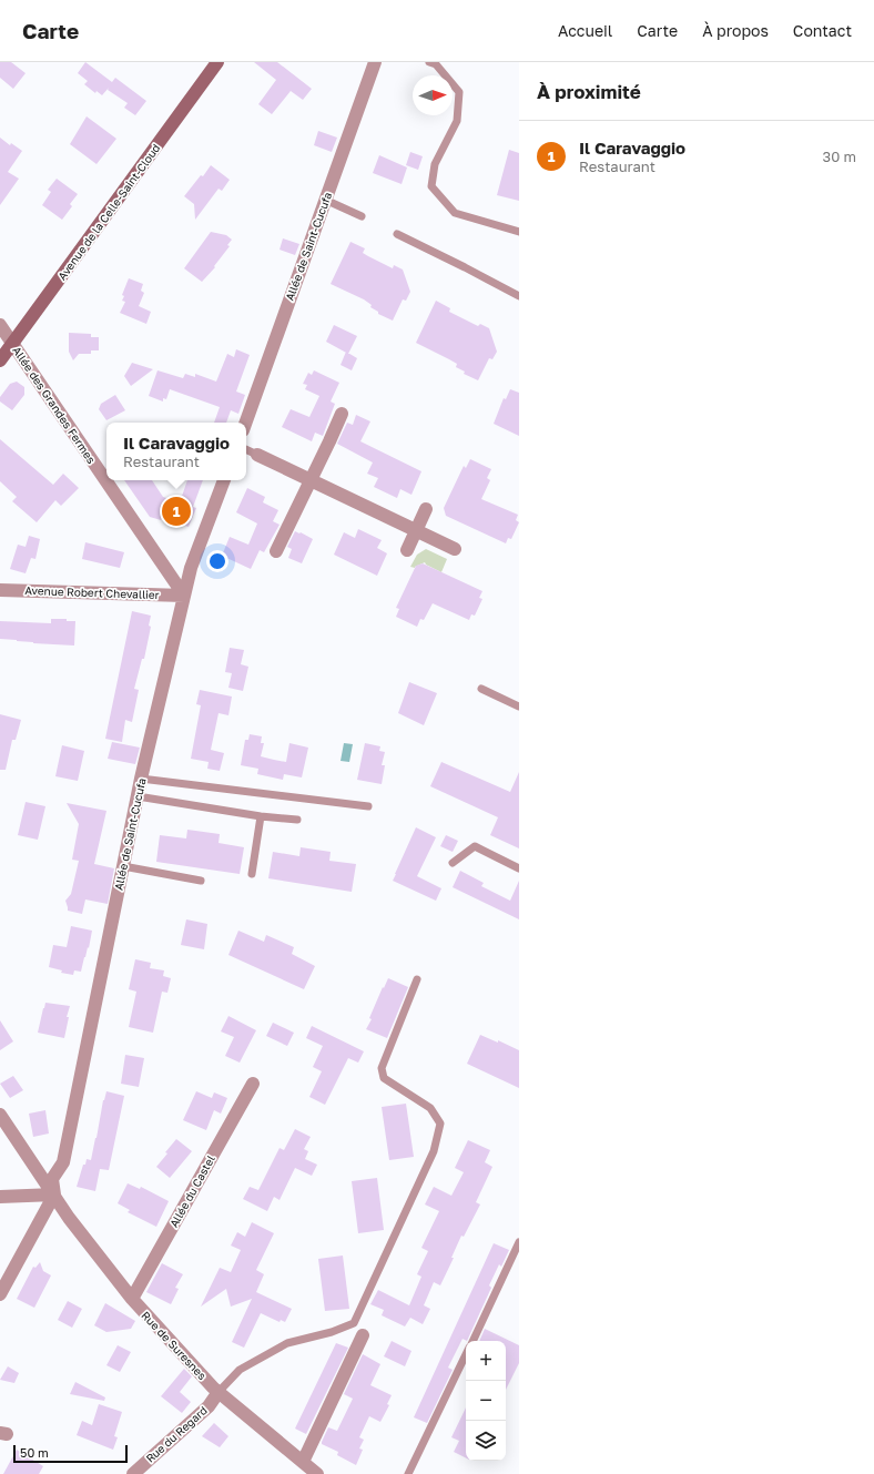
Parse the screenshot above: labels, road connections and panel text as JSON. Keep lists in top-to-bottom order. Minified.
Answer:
{"streets":{"street":["Avenue de la Celle-Saint-Cloud","Allée de Saint-Cucufa","Allée des Grandes Fermes","Avenue Robert Chevallier","Allée du Castel","Rue de Suresnes","Rue du Regard"]},"crossings":[["Avenue de la Celle-Saint-Cloud","Allée des Grandes Fermes"],["Allée de Saint-Cucufa","Allée des Grandes Fermes"],["Allée de Saint-Cucufa","Avenue Robert Chevallier"],["Allée de Saint-Cucufa","Rue de Suresnes"],["Allée des Grandes Fermes","Avenue Robert Chevallier"],["Allée du Castel","Rue de Suresnes"],["Rue de Suresnes","Rue du Regard"]],"scale_bar":"50 m","north":"right","page":{"header":"Carte","nav":["Accueil","Carte","À propos","Contact"],"heading":"À proximité","list":[{"mark":"1","name":"Il Caravaggio","note":"Restaurant","value":"30 m"}],"popup":["Il Caravaggio","Restaurant"],"pins":"1","map_buttons":["+","−"],"scale":"50 m"}}
